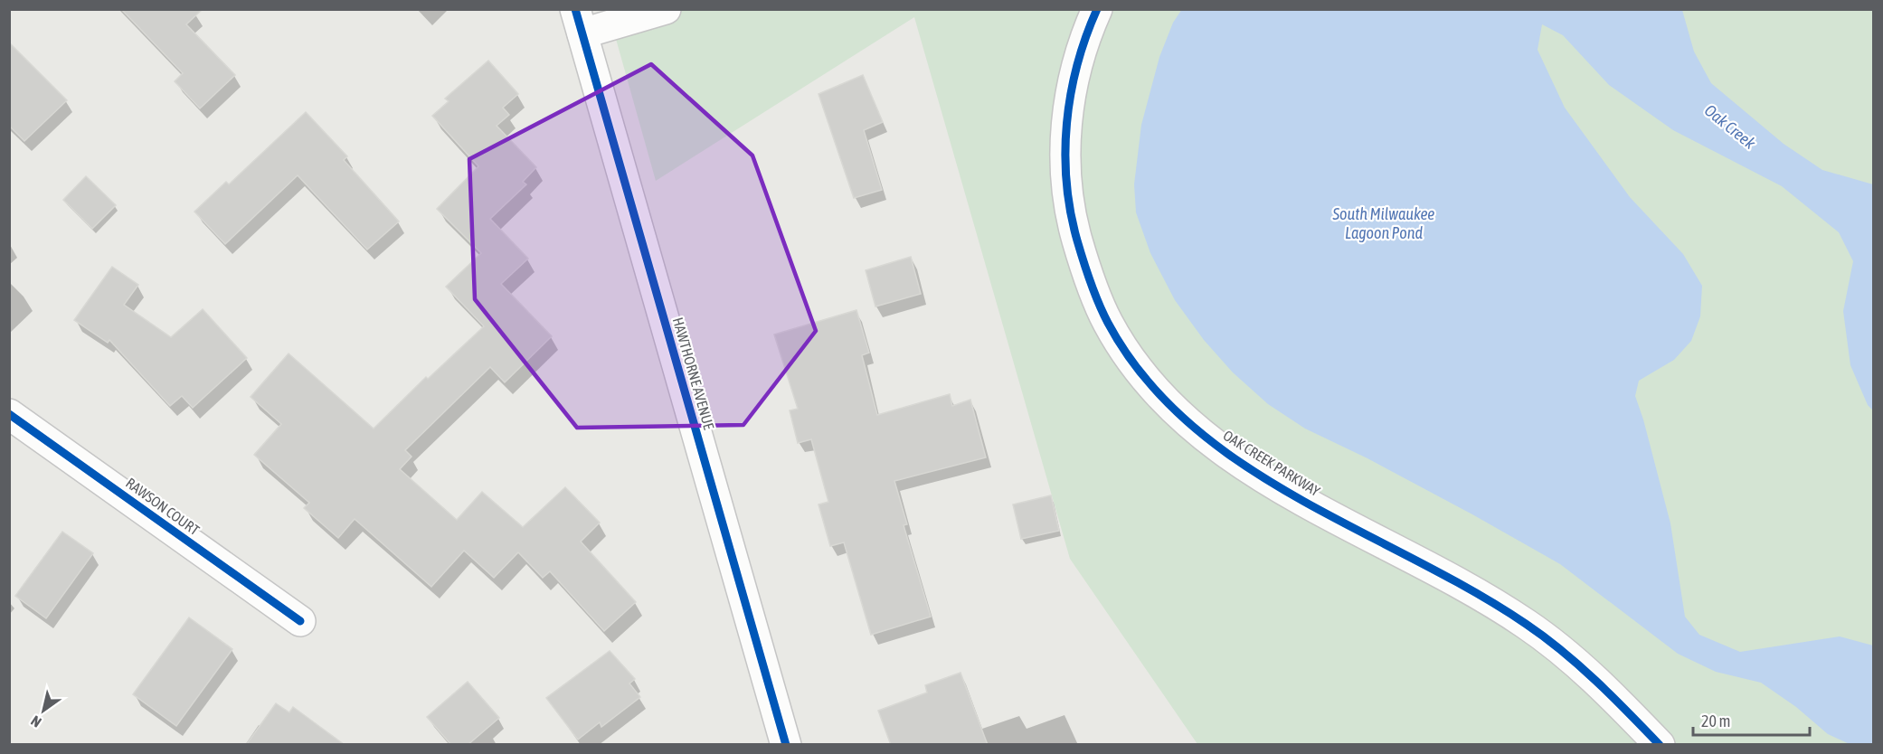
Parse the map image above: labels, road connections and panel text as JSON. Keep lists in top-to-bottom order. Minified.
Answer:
{"streets":{"street":["HAWTHORNE AVENUE","OAK CREEK PARKWAY","RAWSON COURT"]},"water":["Oak Creek","South Milwaukee Lagoon Pond"],"scale_bar":"20 m","north":"bottom left"}
